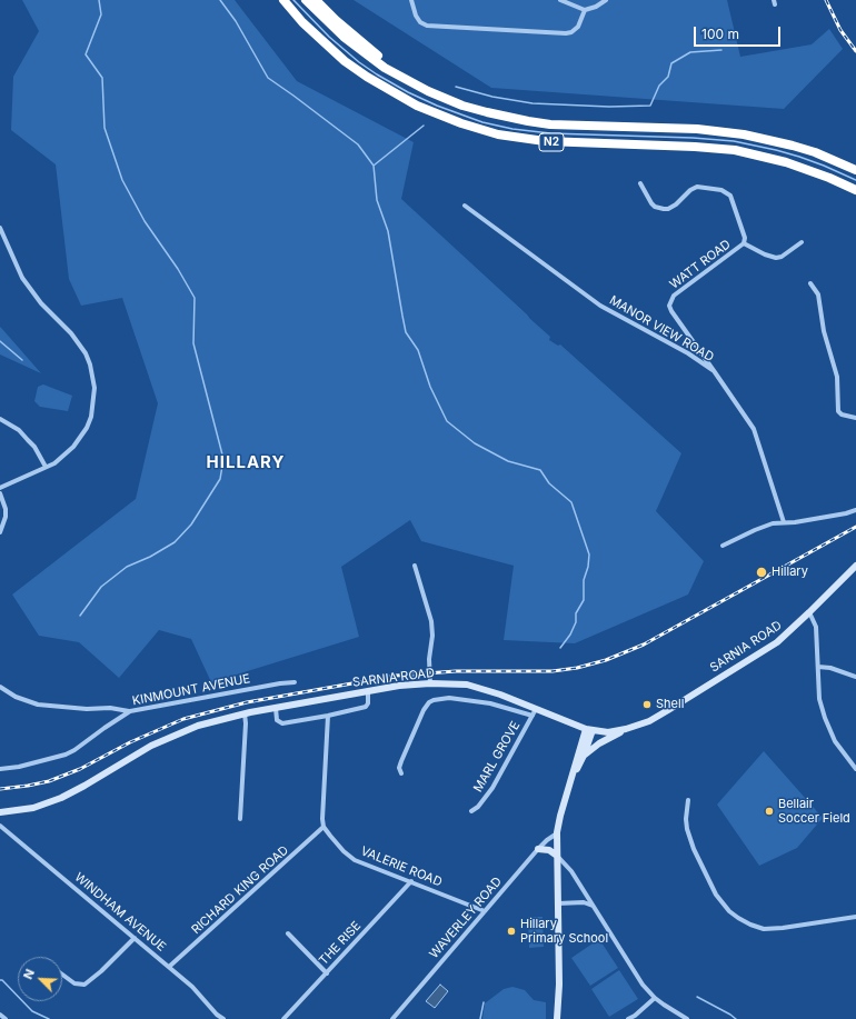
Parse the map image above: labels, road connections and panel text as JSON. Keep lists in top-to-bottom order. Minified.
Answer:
{"streets":{"highway":["N2"],"main road":["SARNIA ROAD"],"street":["WATT ROAD","MANOR VIEW ROAD","KINMOUNT AVENUE","MARL GROVE","VALERIE ROAD","RICHARD KING ROAD","WINDHAM AVENUE","WAVERLEY ROAD","THE RISE"]},"crossings":[["WATT ROAD","MANOR VIEW ROAD"],["SARNIA ROAD","MARL GROVE"],["VALERIE ROAD","RICHARD KING ROAD"],["VALERIE ROAD","WAVERLEY ROAD"],["VALERIE ROAD","THE RISE"],["RICHARD KING ROAD","WINDHAM AVENUE"]],"districts":["HILLARY"],"places":["Hillary","Shell","Bellair Soccer Field","Hillary Primary School"],"scale_bar":"100 m","north":"top left"}
